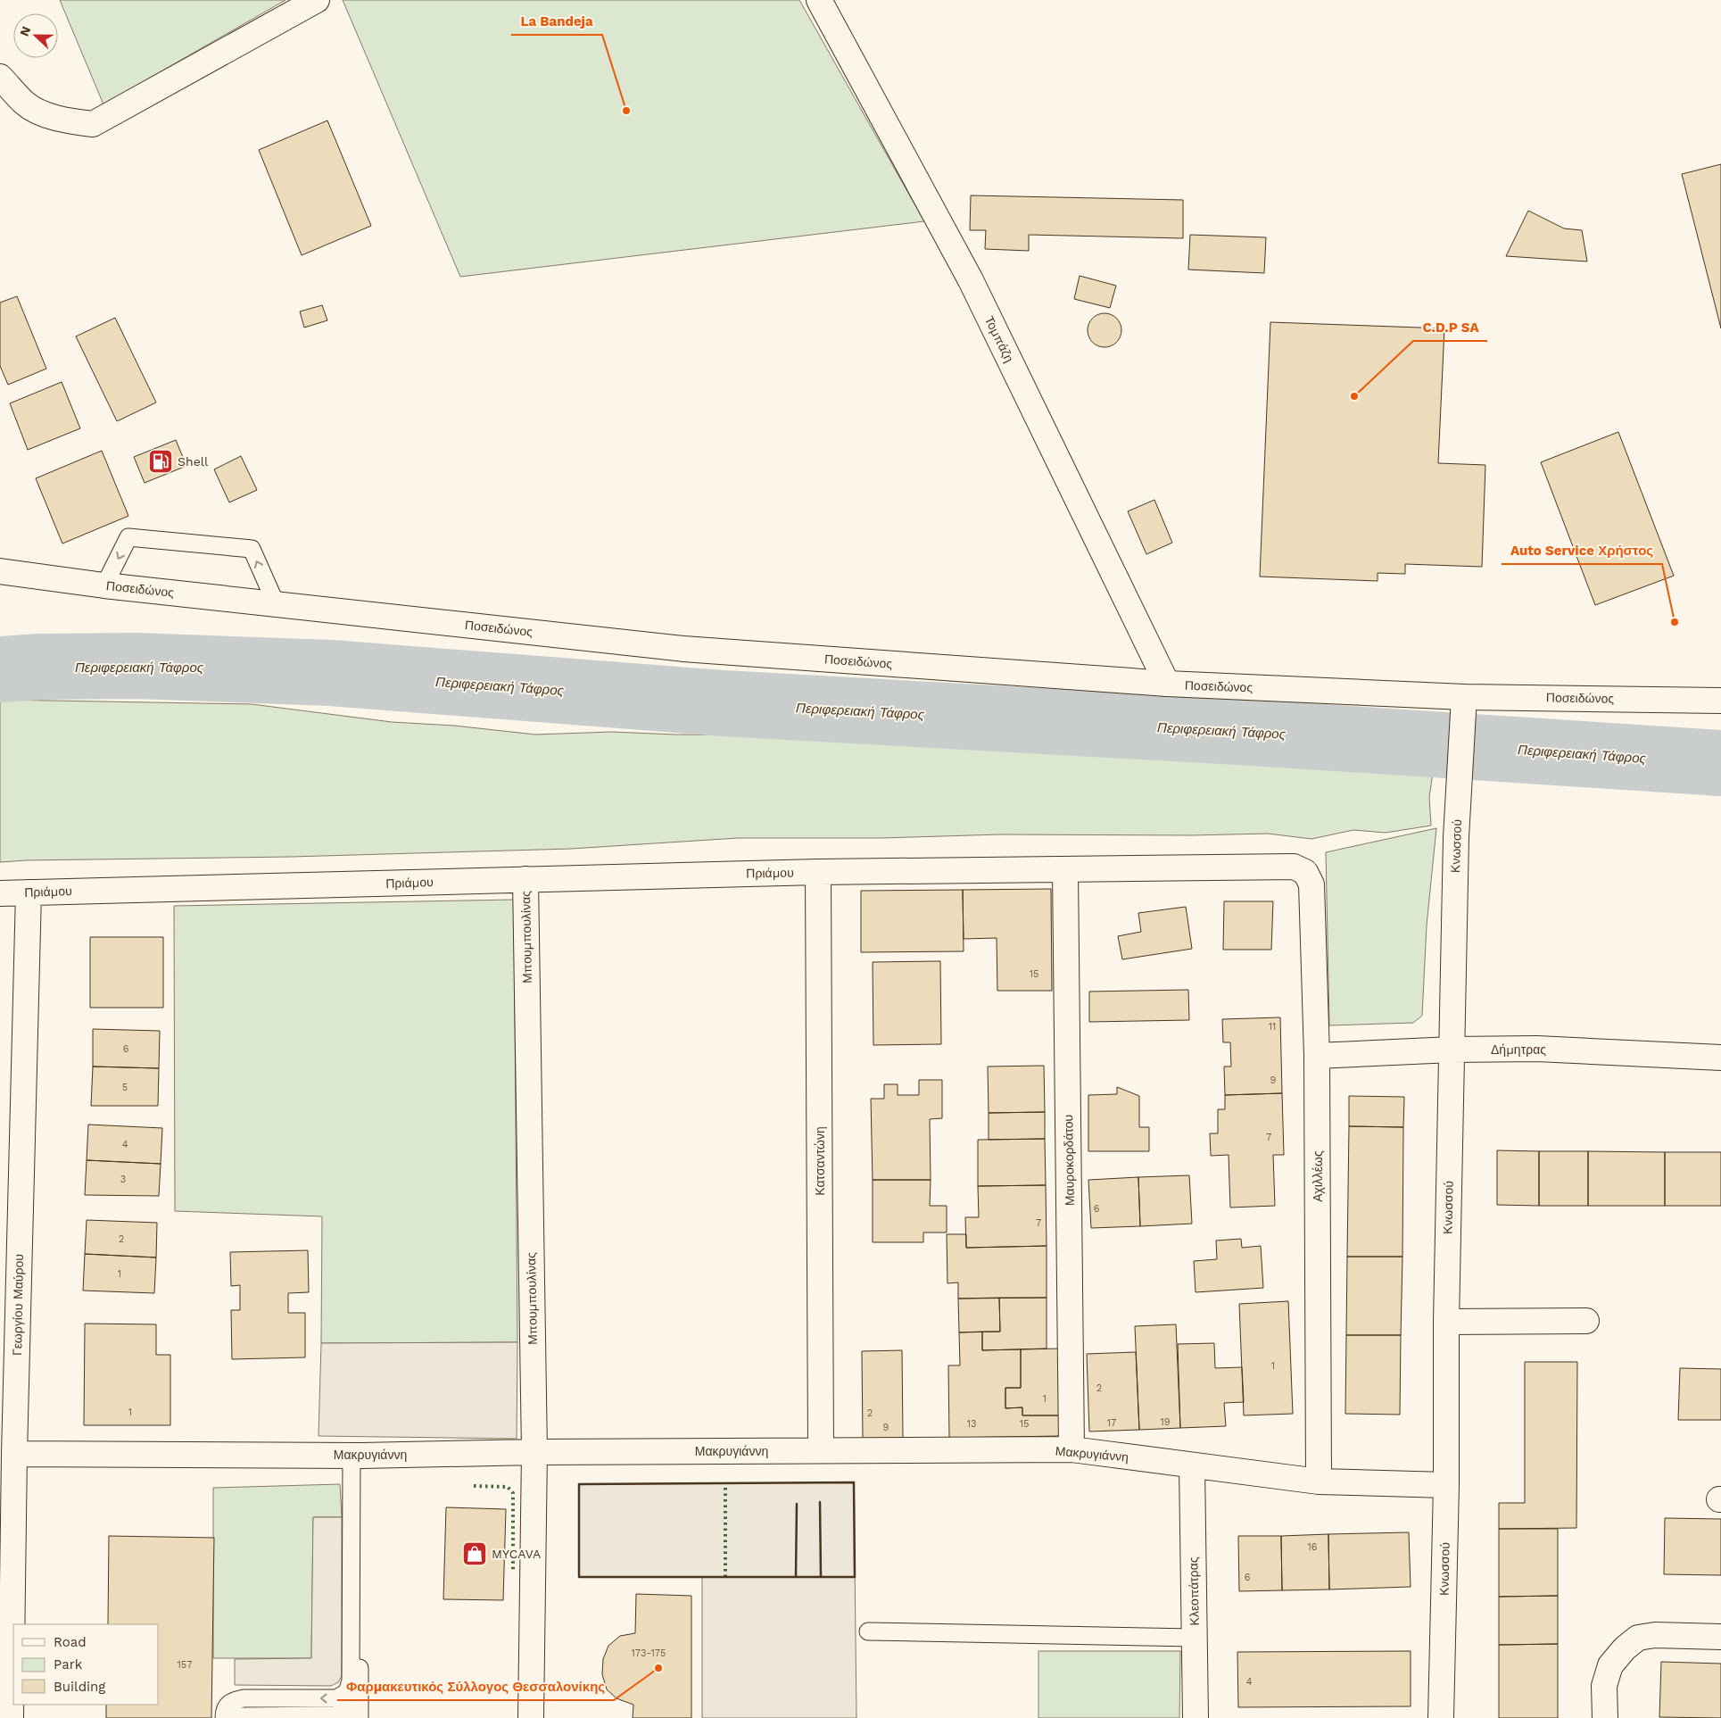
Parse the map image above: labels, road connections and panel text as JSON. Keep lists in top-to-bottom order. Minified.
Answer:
{"streets":{"street":["Τομπάζη","Ποσειδώνος","Κνωσσού","Πριάμου","Μπουμπουλίνας","Δήμητρας","Μαυροκορδάτου","Κατσαντώνη","Αχιλλέως","Γεωργίου Μαύρου","Μακρυγιάννη","Κλεοπάτρας"]},"crossings":[["Τομπάζη","Ποσειδώνος"],["Ποσειδώνος","Κνωσσού"],["Κνωσσού","Δήμητρας"],["Κνωσσού","Μακρυγιάννη"],["Πριάμου","Μπουμπουλίνας"],["Πριάμου","Μαυροκορδάτου"],["Πριάμου","Κατσαντώνη"],["Πριάμου","Αχιλλέως"],["Πριάμου","Γεωργίου Μαύρου"],["Μπουμπουλίνας","Μακρυγιάννη"],["Δήμητρας","Αχιλλέως"],["Μαυροκορδάτου","Μακρυγιάννη"],["Κατσαντώνη","Μακρυγιάννη"],["Αχιλλέως","Μακρυγιάννη"],["Γεωργίου Μαύρου","Μακρυγιάννη"],["Μακρυγιάννη","Κλεοπάτρας"]],"water":["Περιφερειακή Τάφρος"],"places":{"other":["La Bandeja","C.D.P SA","Auto Service Χρήστος","Φαρμακευτικός Σύλλογος Θεσσαλονίκης"],"fuel station":["Shell"],"shop":["MYCAVA"]},"house_numbers":["15","11","6","9","5","7","4","3","6","7","2","1","1","2","1","1","2","19","17","13","15","9","16","6","173-175","157","4"],"legend":["Road","Park","Building"],"north":"left"}
